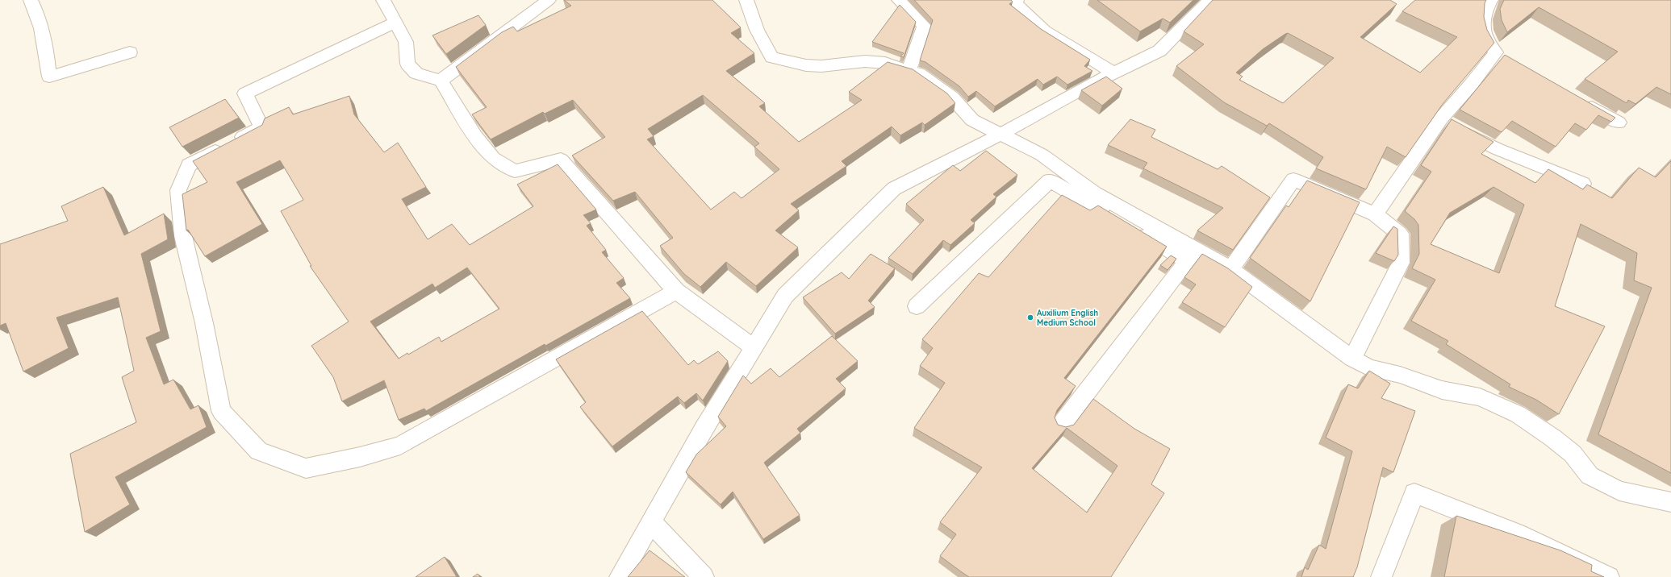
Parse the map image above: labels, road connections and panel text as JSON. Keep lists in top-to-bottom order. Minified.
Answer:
{"places":["Auxilium English Medium School"]}
